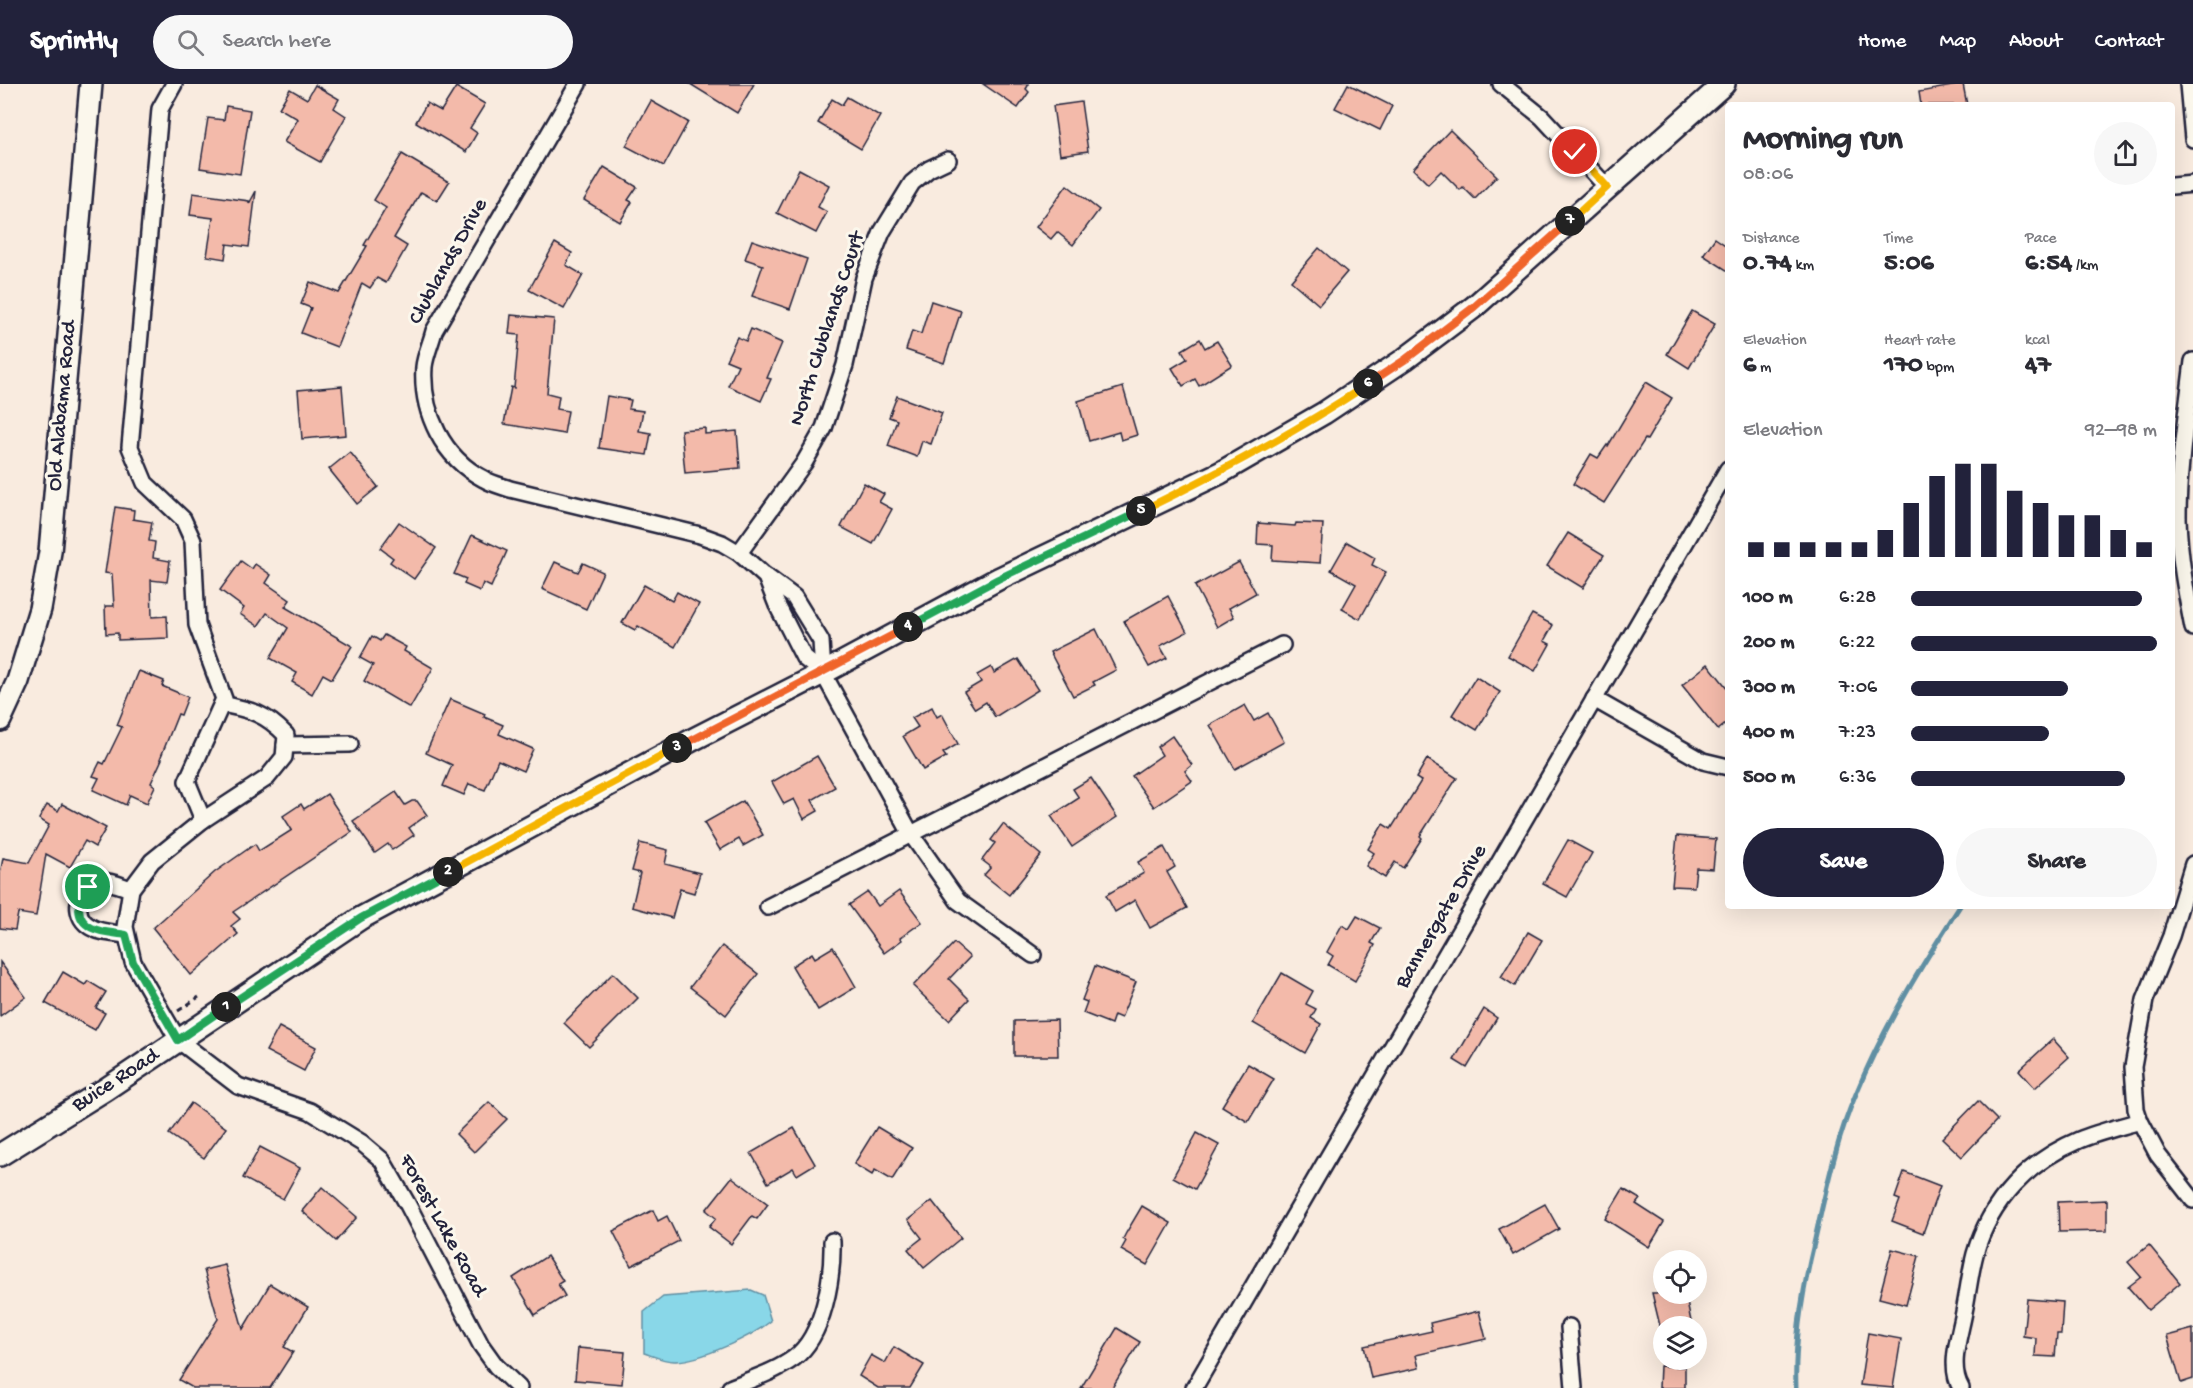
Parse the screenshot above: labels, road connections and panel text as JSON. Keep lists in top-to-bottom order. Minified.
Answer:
{"streets":{"street":["Clublands Drive","North Clublands Court","Old Alabama Road","Bannergate Drive","Buice Road","Forest Lake Road"]},"crossings":[["Clublands Drive","North Clublands Court"],["Clublands Drive","Buice Road"],["Buice Road","Forest Lake Road"]],"page":{"header":"Sprintly","search":"Search here","nav":["Home","Map","About","Contact"],"heading":["Morning run","08:06"],"stats":[["Distance","0.74 km"],["Time","5:06"],["Pace","6:54 /km"],["Elevation","6 m"],["Heart rate","170 bpm"],["kcal","47"]],"pins":["7","6","5","4","3","2","1"],"chart":["Elevation","92–98 m"],"list":[{"name":"100 m","note":"6:28"},{"name":"200 m","note":"6:22"},{"name":"300 m","note":"7:06"},{"name":"400 m","note":"7:23"},{"name":"500 m","note":"6:36"}],"buttons":["Save","Share"]}}
